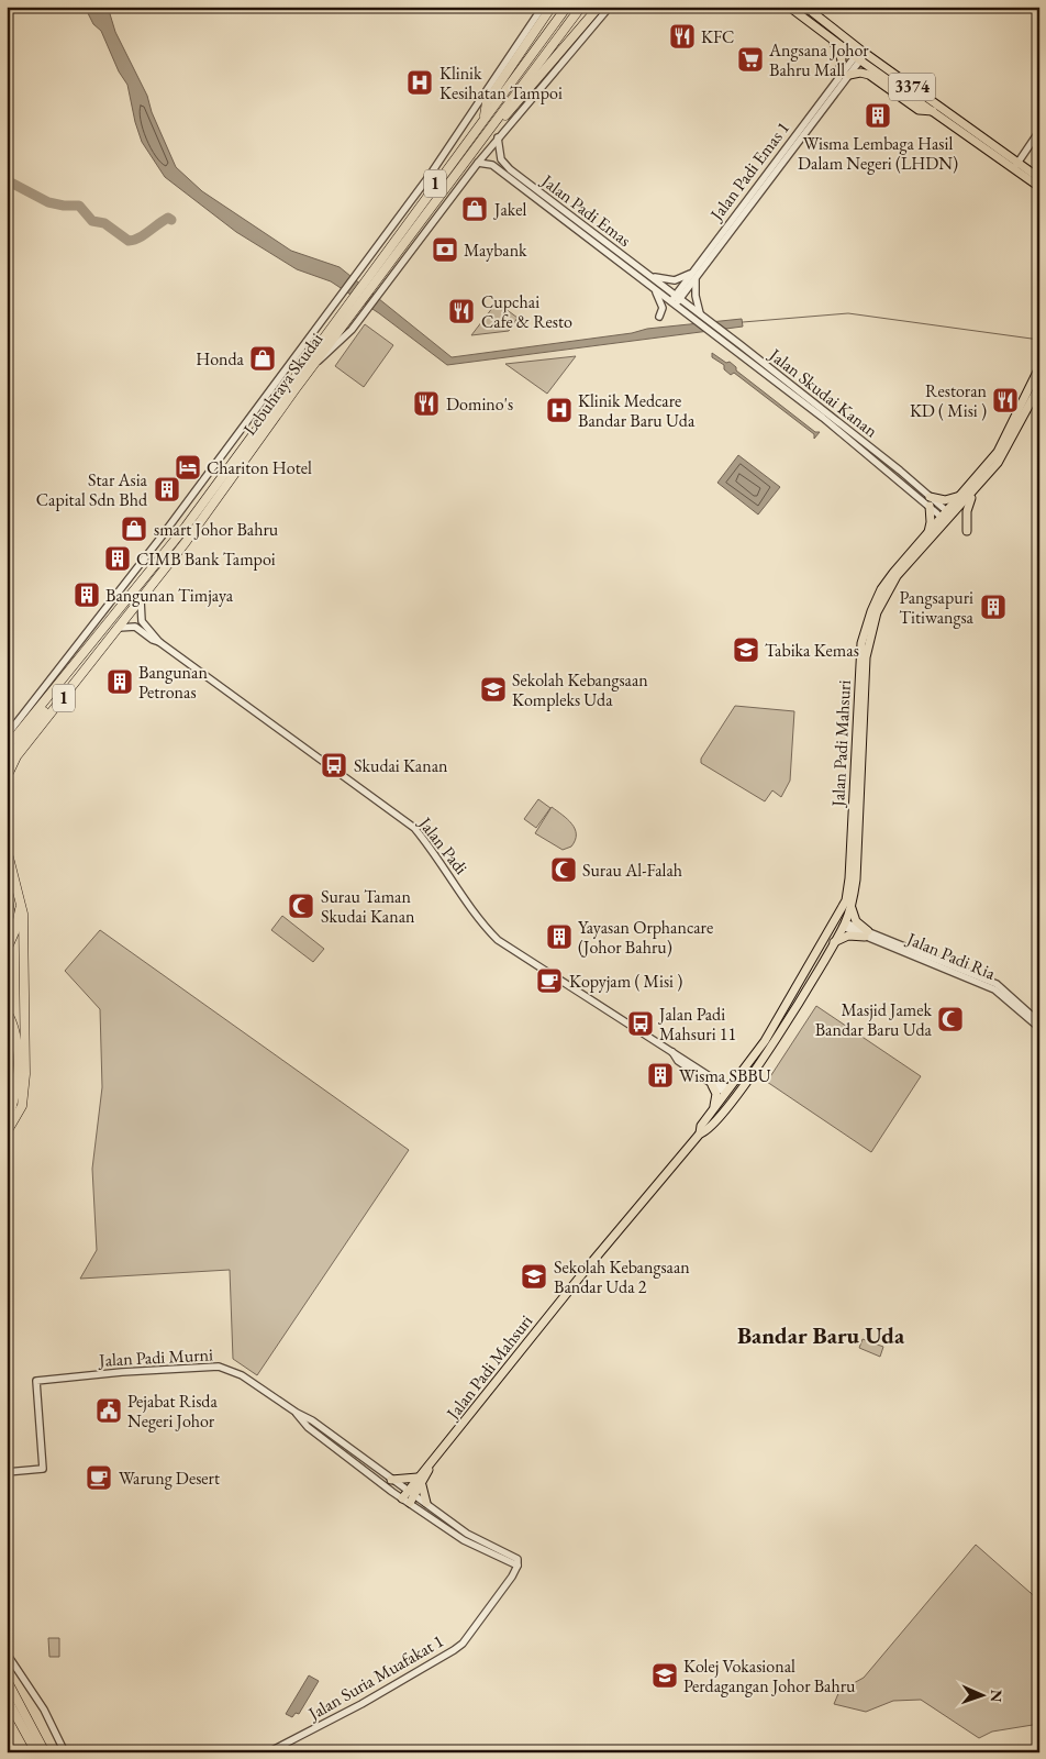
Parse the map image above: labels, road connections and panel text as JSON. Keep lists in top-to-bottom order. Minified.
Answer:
{"streets":{"highway":["1","Lebuhraya Skudai"],"main road":["3374","Jalan Padi Mahsuri"],"street":["Jalan Padi Emas 1","Jalan Padi Emas","Jalan Skudai Kanan","Jalan Padi","Jalan Padi Ria","Jalan Padi Murni","Jalan Suria Muafakat 1"]},"crossings":[["3374","Jalan Padi Emas 1"],["Jalan Padi Emas 1","Jalan Padi Emas"],["Jalan Padi Emas 1","Jalan Skudai Kanan"],["Jalan Padi Emas","Jalan Skudai Kanan"],["Lebuhraya Skudai","Jalan Padi"],["Jalan Skudai Kanan","Jalan Padi Mahsuri"],["Jalan Padi Mahsuri","Jalan Padi"],["Jalan Padi Mahsuri","Jalan Padi Ria"],["Jalan Padi Mahsuri","Jalan Padi Murni"],["Jalan Padi Murni","Jalan Suria Muafakat 1"]],"districts":["Bandar Baru Uda"],"places":{"restaurant":["KFC","Cupchai Cafe & Resto","Restoran KD ( Misi )","Domino's"],"supermarket":["Angsana Johor Bahru Mall"],"hospital":["Klinik Kesihatan Tampoi","Klinik Medcare Bandar Baru Uda"],"building":["Wisma Lembaga Hasil Dalam Negeri (LHDN)","Star Asia Capital Sdn Bhd","CIMB Bank Tampoi","Bangunan Timjaya","Pangsapuri Titiwangsa","Bangunan Petronas","Yayasan Orphancare (Johor Bahru)","Wisma SBBU"],"shop":["Jakel","Honda","smart Johor Bahru"],"bank":["Maybank"],"hotel":["Chariton Hotel"],"school or university":["Tabika Kemas","Sekolah Kebangsaan Kompleks Uda","Sekolah Kebangsaan Bandar Uda 2","Kolej Vokasional Perdagangan Johor Bahru"],"bus stop":["Skudai Kanan","Jalan Padi Mahsuri 11"],"mosque":["Surau Al-Falah","Surau Taman Skudai Kanan","Masjid Jamek Bandar Baru Uda"],"cafe":["Kopyjam ( Misi )","Warung Desert"],"public building":["Pejabat Risda Negeri Johor"]},"north":"right"}
